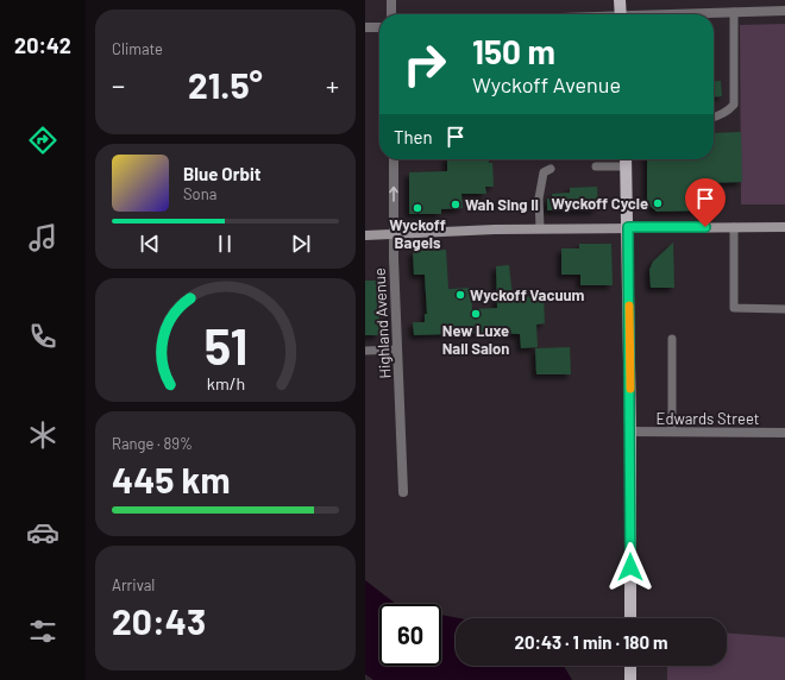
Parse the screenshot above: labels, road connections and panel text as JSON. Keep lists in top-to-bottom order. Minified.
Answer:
{"streets":{"street":["Highland Avenue","Edwards Street"]},"places":["Wyckoff Cycle","Wah Sing II","Wyckoff Bagels","Wyckoff Vacuum","New Luxe Nail Salon"],"page":{"tabs":"20:42","tile":["Climate",["Range · 89%","445 km"],["Arrival","20:43"]],"turn":["150 m","Wyckoff Avenue"],"heat":["−","21.5°","+"],"then":"Then","song":["Blue Orbit","Sona"],"limit":"60","trip":"20:43 · 1 min · 180 m","gauge":["51","km/h"]}}
